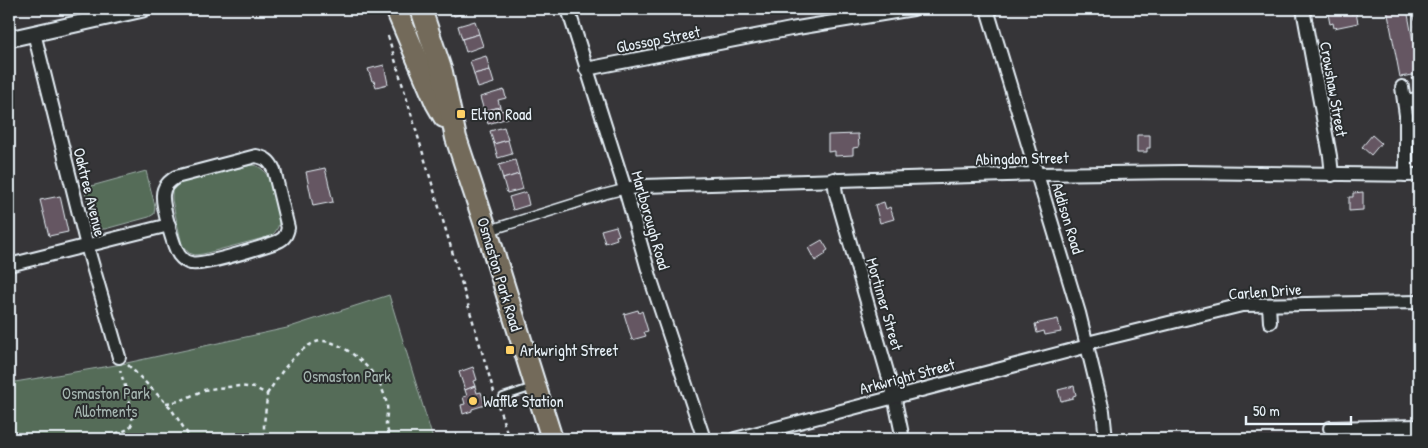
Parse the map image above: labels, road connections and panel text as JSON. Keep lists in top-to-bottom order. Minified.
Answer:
{"streets":{"highway":["Osmaston Park Road"],"street":["Glossop Street","Crowshaw Street","Abingdon Street","Oaktree Avenue","Addison Road","Marlborough Road","Carlen Drive","Mortimer Street","Arkwright Street"]},"crossings":[["Glossop Street","Marlborough Road"],["Crowshaw Street","Abingdon Street"],["Abingdon Street","Addison Road"],["Abingdon Street","Marlborough Road"],["Abingdon Street","Mortimer Street"],["Addison Road","Carlen Drive"],["Addison Road","Arkwright Street"],["Carlen Drive","Arkwright Street"],["Mortimer Street","Arkwright Street"]],"parks":["Osmaston Park","Osmaston Park Allotments"],"places":{"transit":["Elton Road","Arkwright Street"],"other":["Waffle Station"]},"scale_bar":"50 m"}
